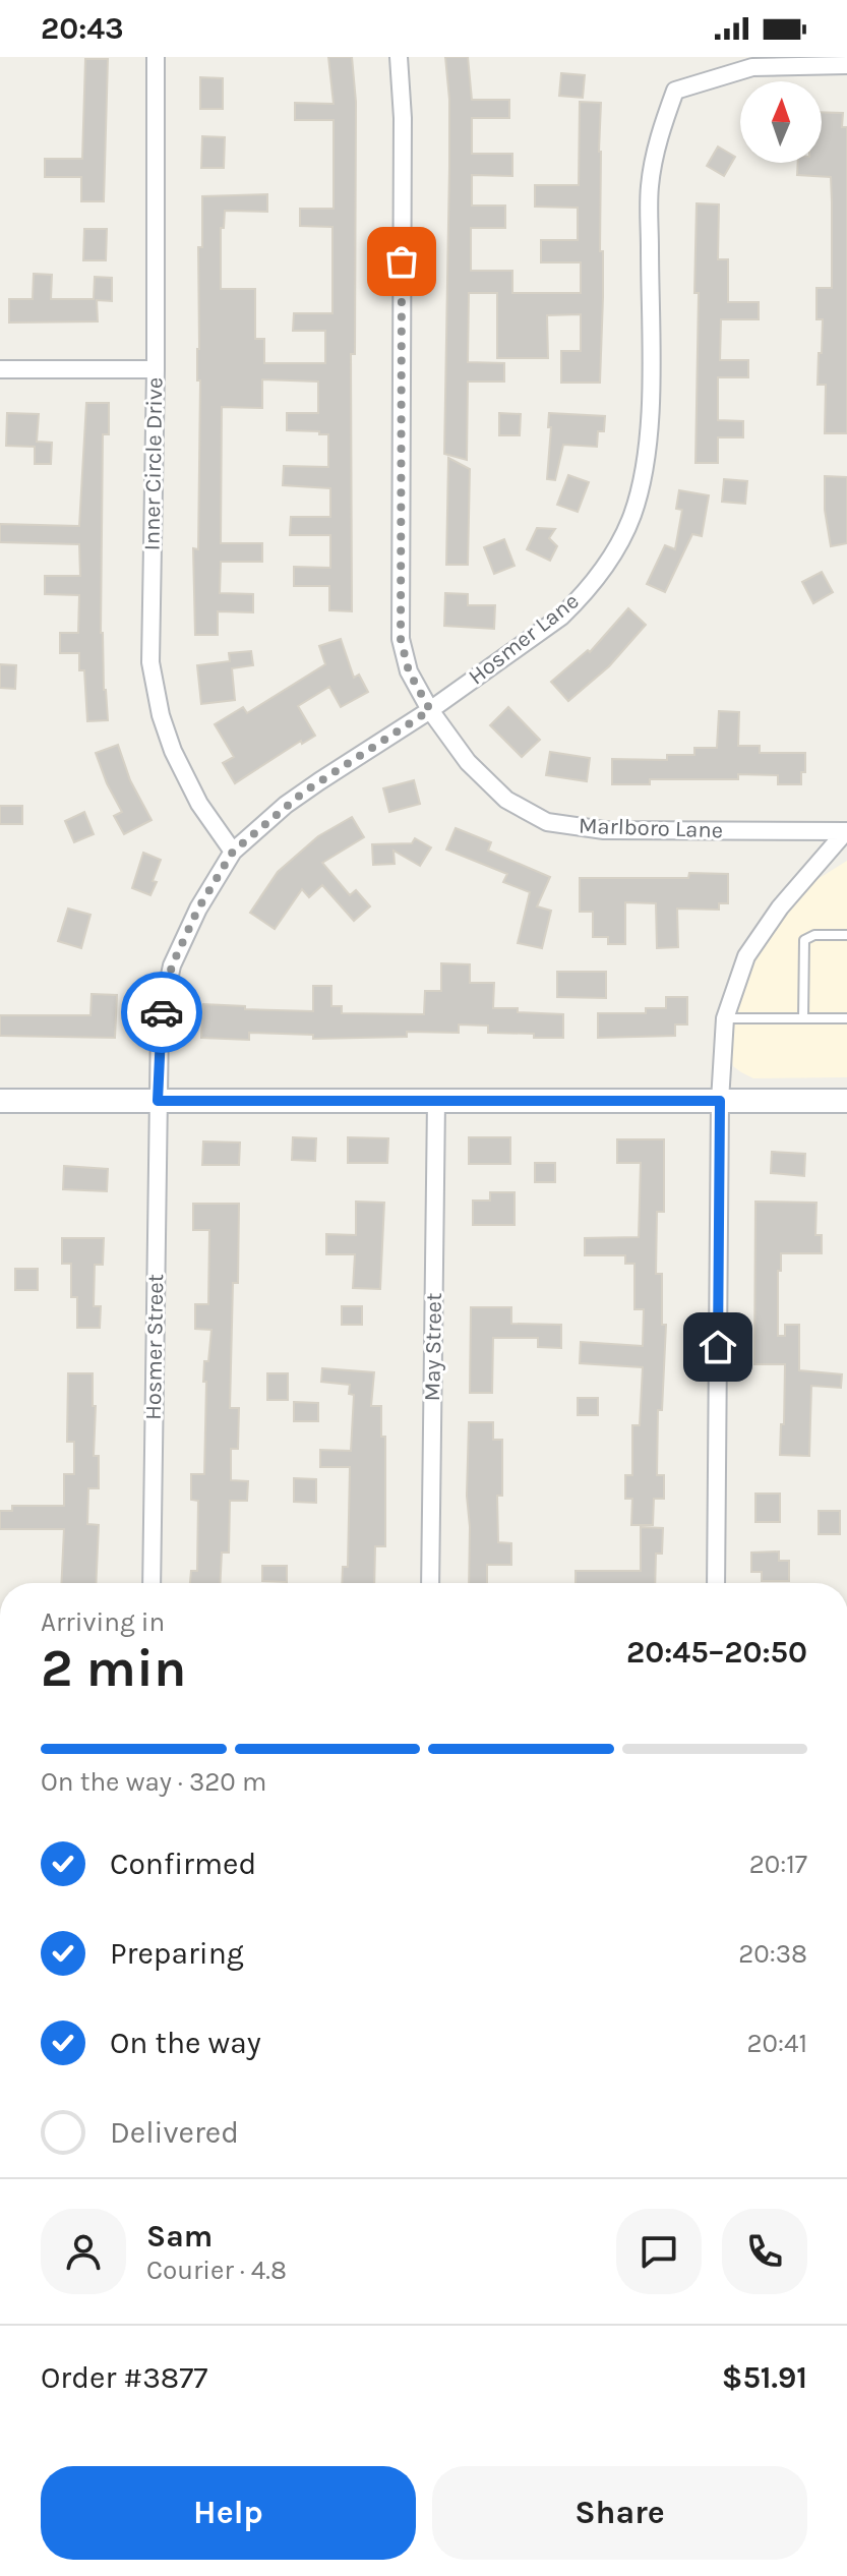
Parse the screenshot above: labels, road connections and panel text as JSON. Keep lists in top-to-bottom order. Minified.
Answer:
{"streets":{"street":["Inner Circle Drive","Hosmer Lane","Marlboro Lane","Hosmer Street","May Street"]},"crossings":[["Inner Circle Drive","Hosmer Lane"],["Hosmer Lane","Marlboro Lane"],["Hosmer Lane","Hosmer Street"]],"north":"top","page":{"status":"20:43","heading":["2 min","Arriving in","20:45–20:50"],"panel":["Sam","Courier · 4.8","Order #3877","$51.91"],"bar":"On the way · 320 m","list":[["Confirmed","20:17"],["Preparing","20:38"],["On the way","20:41"],"Delivered"],"buttons":["Help","Share"]}}
